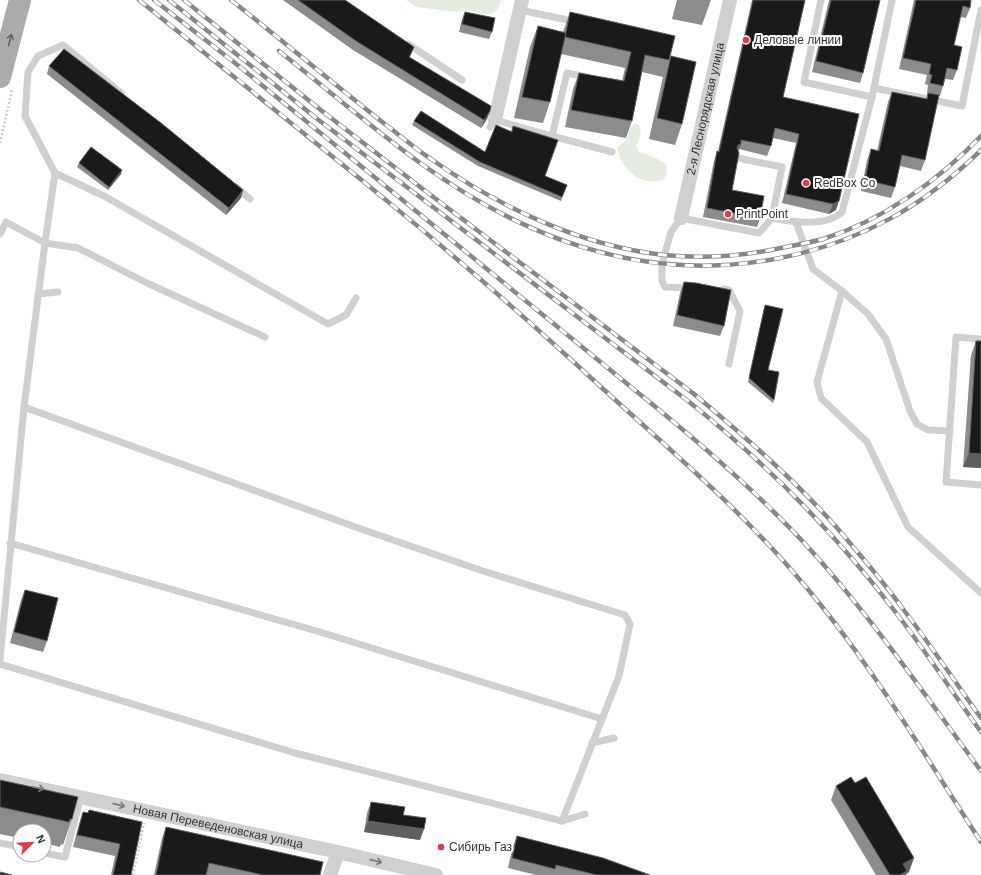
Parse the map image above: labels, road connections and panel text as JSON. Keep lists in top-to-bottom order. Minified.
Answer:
{"streets":{"street":["2-я Леснорядская улица","Новая Переведеновская улица"]},"one_way":["Новая Переведеновская улица"],"places":["Деловые линии","RedBox Co","PrintPoint","Сибирь Газ"],"north":"top right"}
